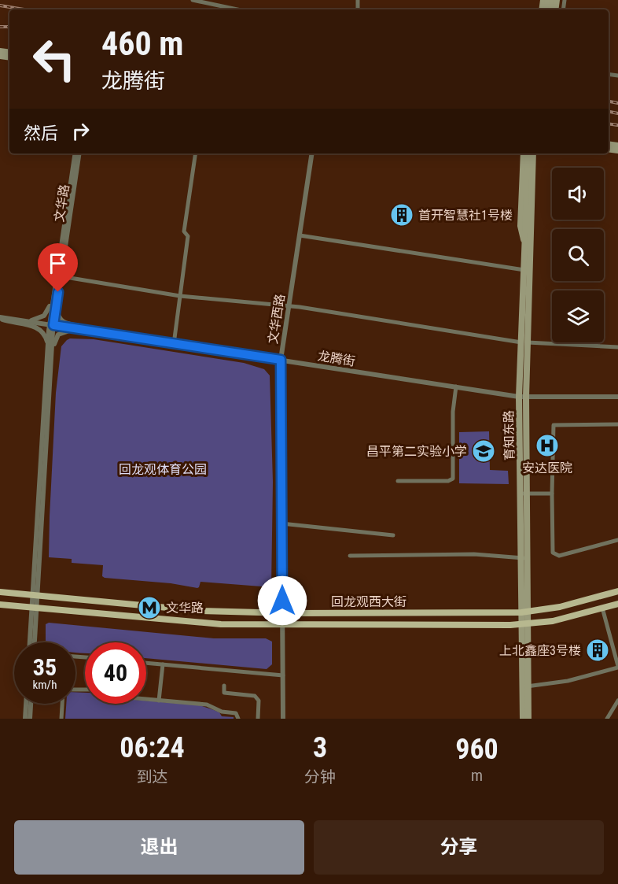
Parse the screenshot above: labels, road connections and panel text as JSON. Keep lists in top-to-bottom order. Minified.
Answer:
{"streets":{"main road":["育知东路","回龙观西大街"],"street":["文华路","文华西路","龙腾街"]},"crossings":[["文华路","龙腾街"],["文华路","回龙观西大街"],["文华西路","龙腾街"],["文华西路","回龙观西大街"],["龙腾街","育知东路"],["育知东路","回龙观西大街"]],"parks":["回龙观体育公园"],"places":{"building":["首开智慧社1号楼","上北鑫座3号楼"],"hospital":["安达医院"],"school or university":["昌平第二实验小学"],"metro station":["文华路"]},"page":{"turn":["460 m","龙腾街"],"then":"然后","speed":"35 km/h","limit":"40","eta":["06:24","到达","3","分钟","960","m"],"buttons":["退出","分享"]}}
